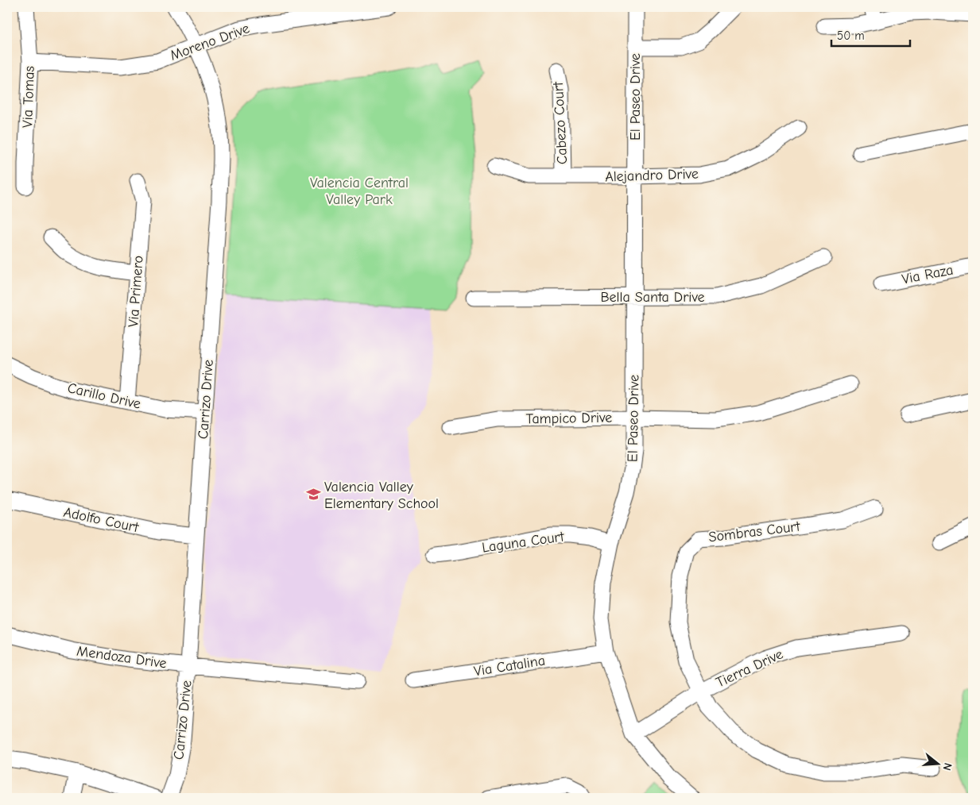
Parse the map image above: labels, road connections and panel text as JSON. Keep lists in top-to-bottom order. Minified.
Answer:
{"streets":{"street":["Moreno Drive","Via Tomas","El Paseo Drive","Cabezo Court","Alejandro Drive","Via Raza","Via Primero","Bella Santa Drive","Carillo Drive","Carrizo Drive","Tampico Drive","Adolfo Court","Sombras Court","Laguna Court","Mendoza Drive","Via Catalina","Tierra Drive"]},"crossings":[["Moreno Drive","Via Tomas"],["Moreno Drive","Carrizo Drive"],["El Paseo Drive","Alejandro Drive"],["El Paseo Drive","Bella Santa Drive"],["El Paseo Drive","Tampico Drive"],["El Paseo Drive","Laguna Court"],["El Paseo Drive","Via Catalina"],["El Paseo Drive","Tierra Drive"],["Cabezo Court","Alejandro Drive"],["Via Primero","Carillo Drive"],["Carillo Drive","Carrizo Drive"],["Carrizo Drive","Adolfo Court"],["Carrizo Drive","Mendoza Drive"],["Sombras Court","Tierra Drive"]],"parks":["Valencia Central Valley Park"],"places":{"school or university":["Valencia Valley Elementary School"]},"scale_bar":"50 m","north":"right"}
